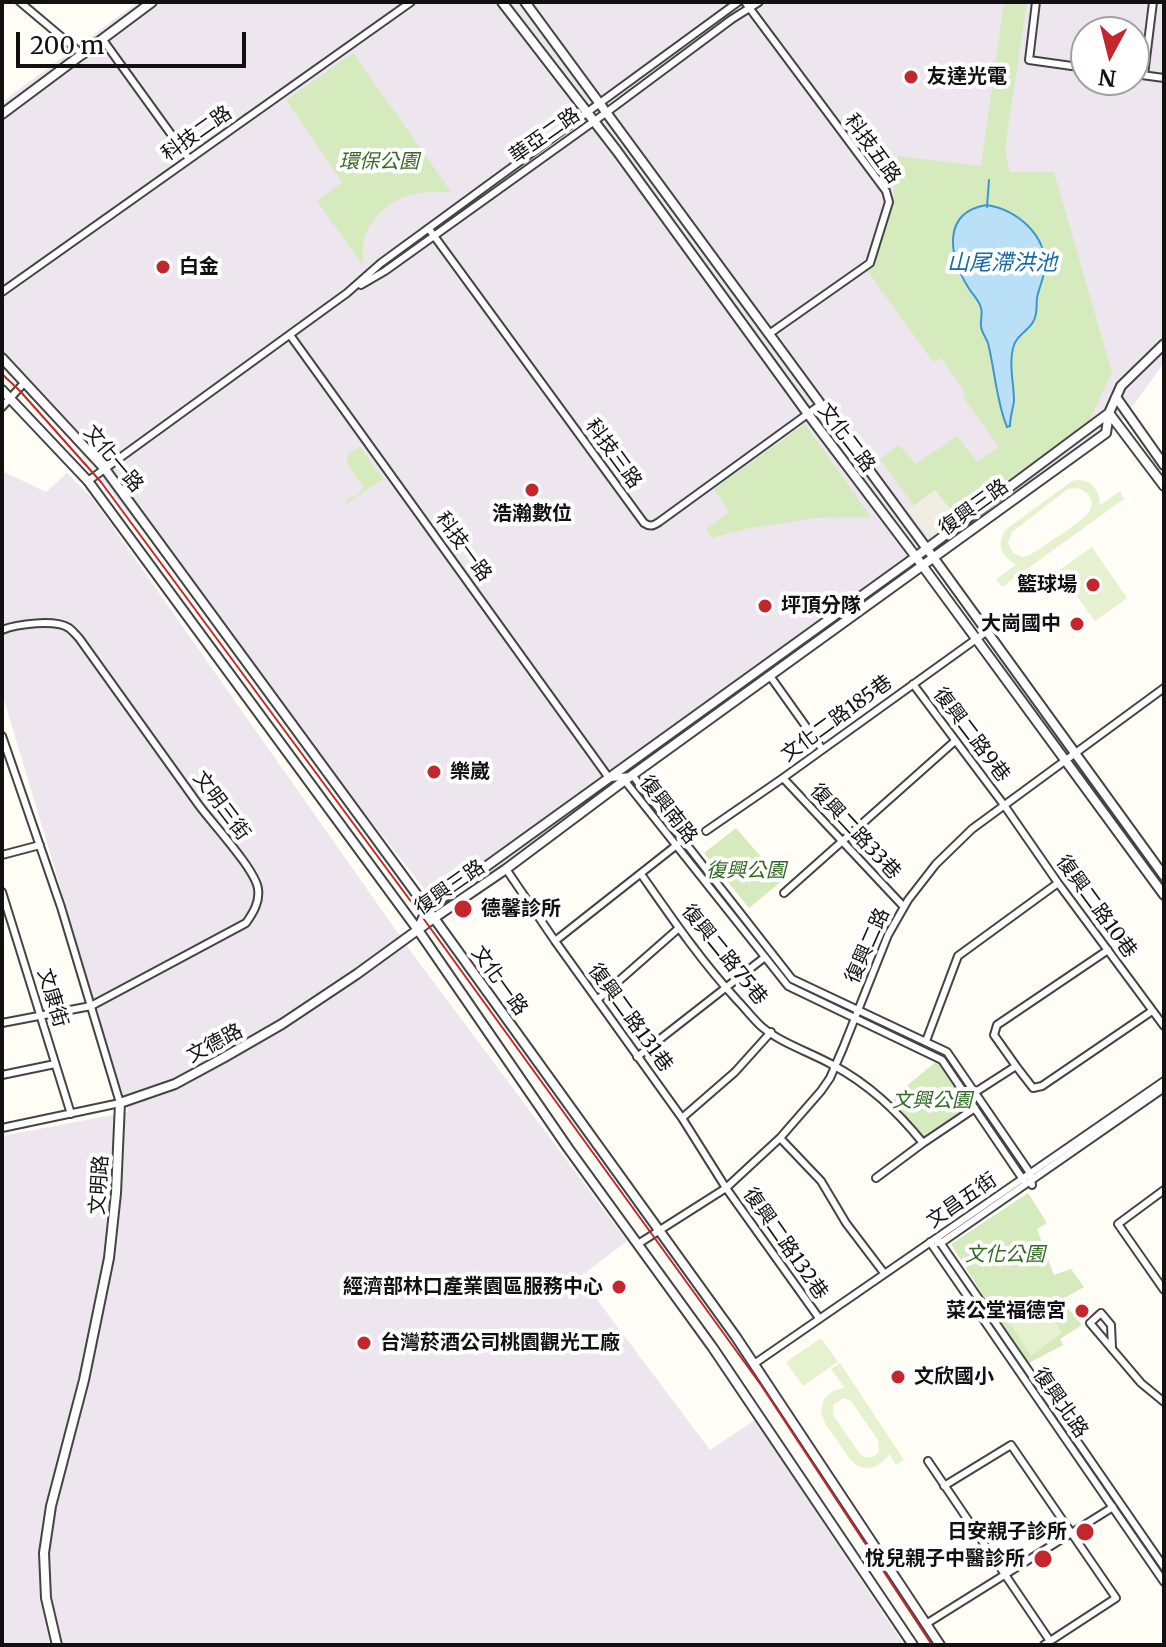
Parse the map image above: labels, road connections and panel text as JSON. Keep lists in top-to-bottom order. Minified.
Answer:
{"streets":{"street":["科技二路","華亞二路","科技五路","文化二路","科技三路","文化一路","復興三路","科技一路","文化二路185巷","復興二路9巷","文明三街","復興南路","復興二路33巷","復興二路10巷","復興二路","復興二路75巷","文康街","復興二路131巷","文德路","文明路","文昌五街","復興二路132巷","復興北路"]},"crossings":[["華亞二路","科技五路"],["華亞二路","文化二路"],["華亞二路","科技三路"],["華亞二路","文化一路"],["華亞二路","科技一路"],["科技五路","文化二路"],["文化二路","科技三路"],["文化二路","復興三路"],["文化二路","文化二路185巷"],["文化二路","復興二路"],["文化一路","復興三路"],["文化一路","復興二路"],["文化一路","文德路"],["文化一路","文昌五街"],["復興三路","科技一路"],["復興三路","復興南路"],["復興三路","復興二路131巷"],["復興三路","文德路"],["科技一路","復興南路"],["文化二路185巷","復興二路9巷"],["文化二路185巷","復興二路33巷"],["復興二路9巷","復興二路10巷"],["復興二路9巷","復興二路"],["文明三街","文明路"],["復興南路","復興二路"],["復興南路","文昌五街"],["復興二路33巷","復興二路"],["復興二路10巷","復興二路"],["復興二路","復興二路75巷"],["復興二路","復興二路131巷"],["復興二路","復興二路132巷"],["文康街","文德路"],["復興二路131巷","復興二路132巷"],["文德路","文明路"],["文昌五街","復興二路132巷"],["文昌五街","復興北路"]],"water":["山尾滯洪池"],"parks":["環保公園","復興公園","文興公園","文化公園"],"places":["友達光電","白金","浩瀚數位","籃球場","坪頂分隊","大崗國中","樂崴","德馨診所","經濟部林口產業園區服務中心","菜公堂福德宮","台灣菸酒公司桃園觀光工廠","文欣國小","日安親子診所","悅兒親子中醫診所"],"scale_bar":"200 m","north":"bottom"}
